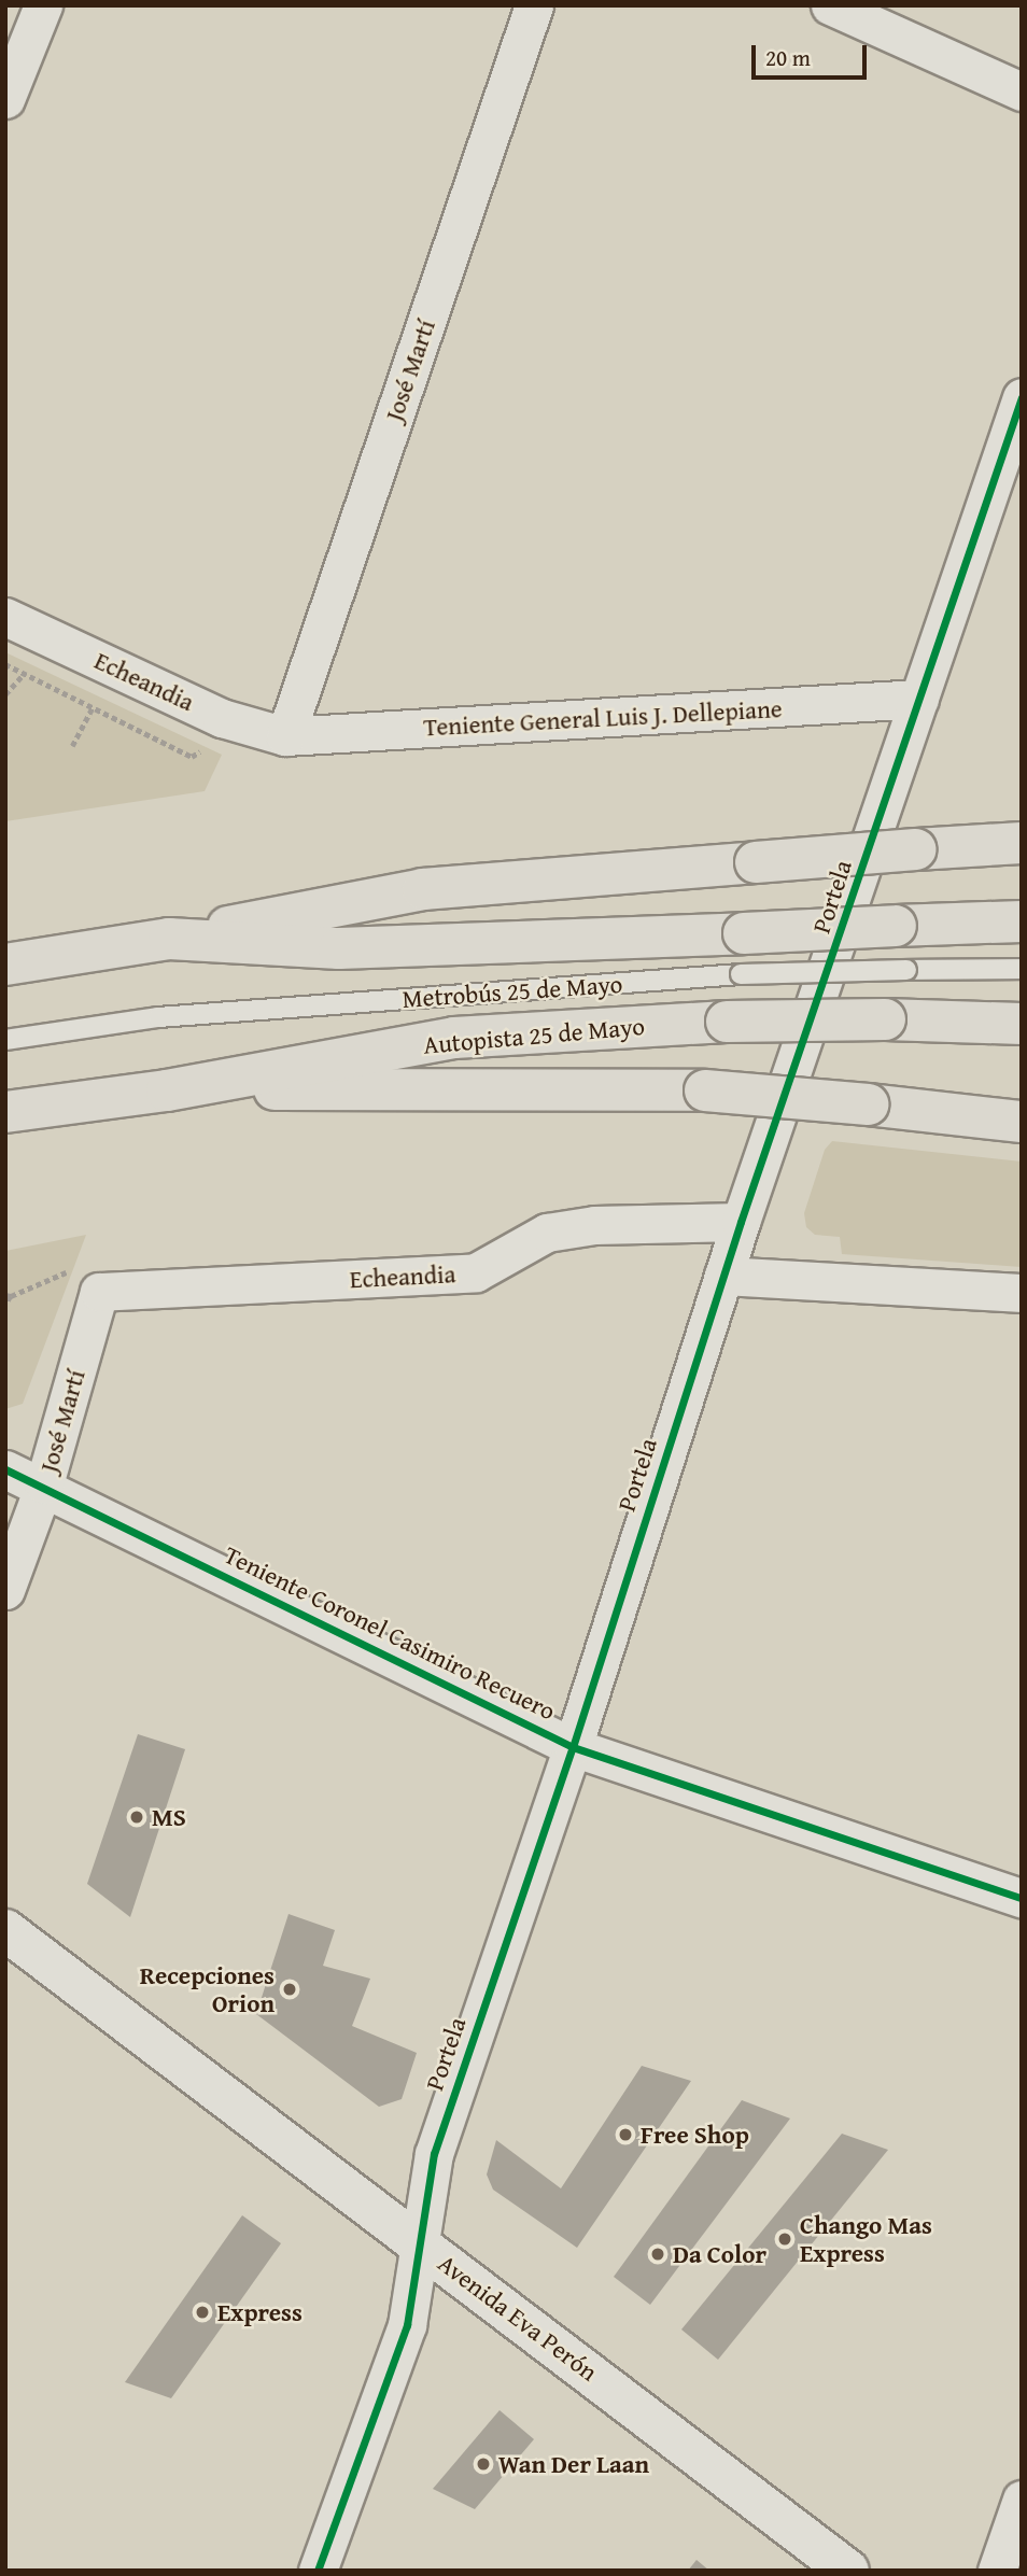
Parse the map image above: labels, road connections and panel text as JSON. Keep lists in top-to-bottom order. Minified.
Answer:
{"streets":{"highway":["Autopista 25 de Mayo"],"main road":["Avenida Eva Perón"],"street":["José Martí","Echeandia","Teniente General Luis J. Dellepiane","Portela","Teniente Coronel Casimiro Recuero"],"lane":["Metrobús 25 de Mayo"]},"crossings":[["José Martí","Echeandia"],["José Martí","Teniente General Luis J. Dellepiane"],["José Martí","Teniente Coronel Casimiro Recuero"],["Echeandia","Teniente General Luis J. Dellepiane"],["Echeandia","Portela"],["Teniente General Luis J. Dellepiane","Portela"],["Portela","Teniente Coronel Casimiro Recuero"],["Portela","Avenida Eva Perón"]],"places":["MS","Recepciones Orion","Free Shop","Chango Mas Express","Da Color","Express","Wan Der Laan"],"scale_bar":"20 m"}
